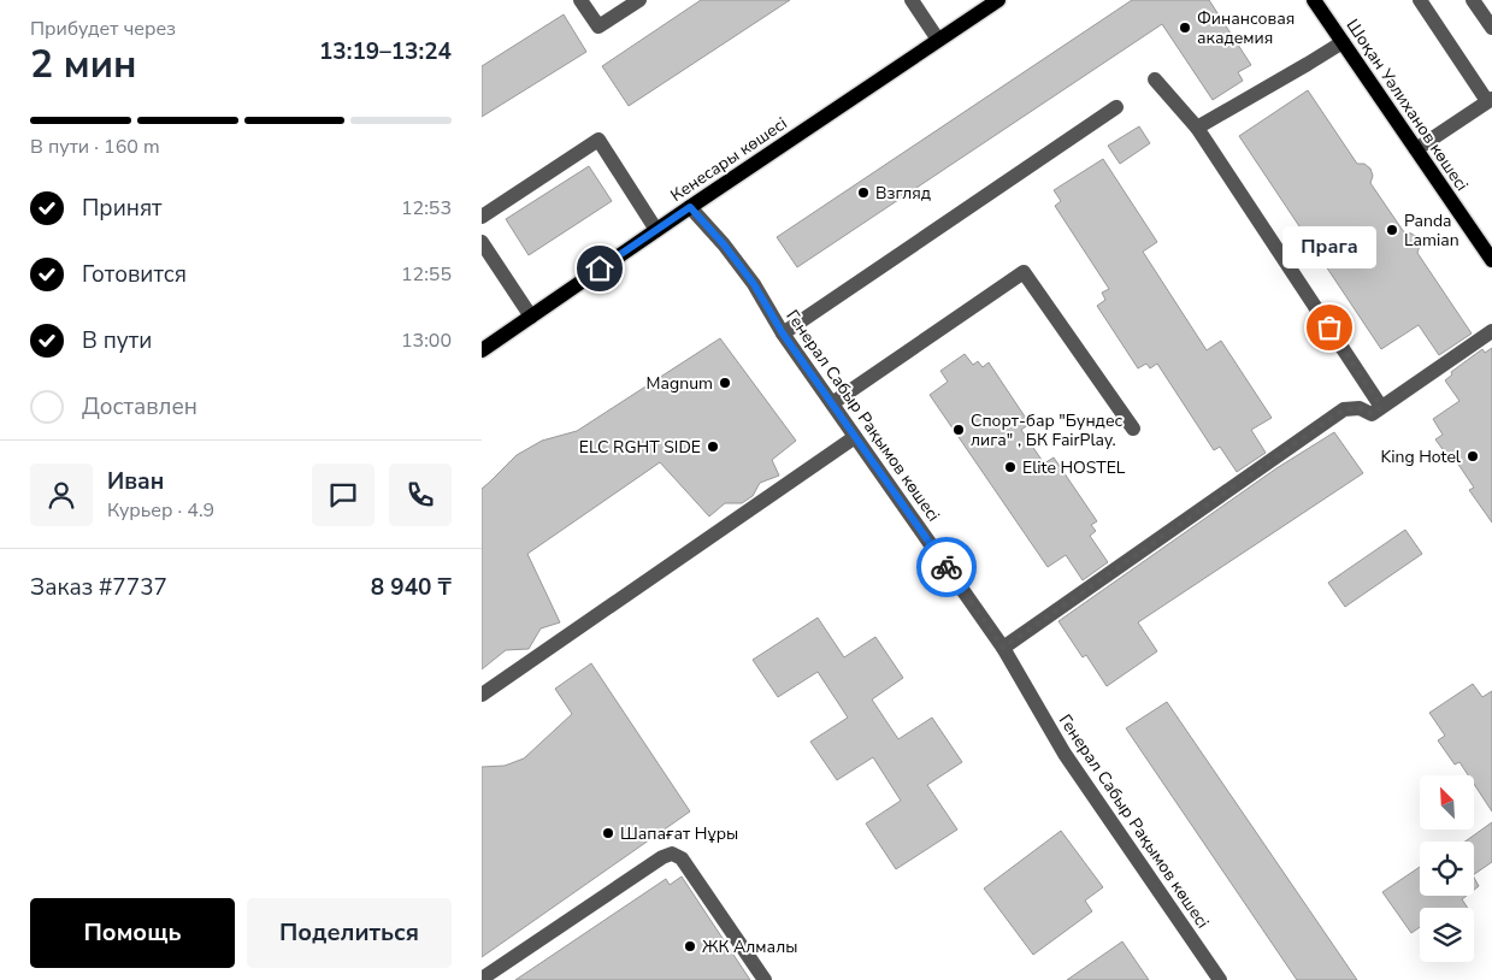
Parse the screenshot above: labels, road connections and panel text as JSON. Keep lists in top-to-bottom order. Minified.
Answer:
{"streets":{"main road":["Шоқан Уәлиханов көшесі","Кенесары көшесі"],"street":["Генерал Сабыр Рақымов көшесі"]},"crossings":[["Кенесары көшесі","Генерал Сабыр Рақымов көшесі"]],"places":["Финансовая академия","Взгляд","Panda Lamian","Прага","Magnum","Спорт-бар \"Бундес лига\" , БК FairPlay.","ELC RGHT SIDE","King Hotel","Elite HOSTEL","Шапағат Нұры","ЖК Алмалы"],"north":"top left","page":{"heading":["2 мин","Прибудет через","13:19–13:24"],"panel":["Иван","Курьер · 4.9","Заказ #7737","8 940 ₸"],"bar":"В пути · 160 m","list":[["Принят","12:53"],["Готовится","12:55"],["В пути","13:00"],"Доставлен"],"bubble":"Прага","buttons":["Помощь","Поделиться"]}}
